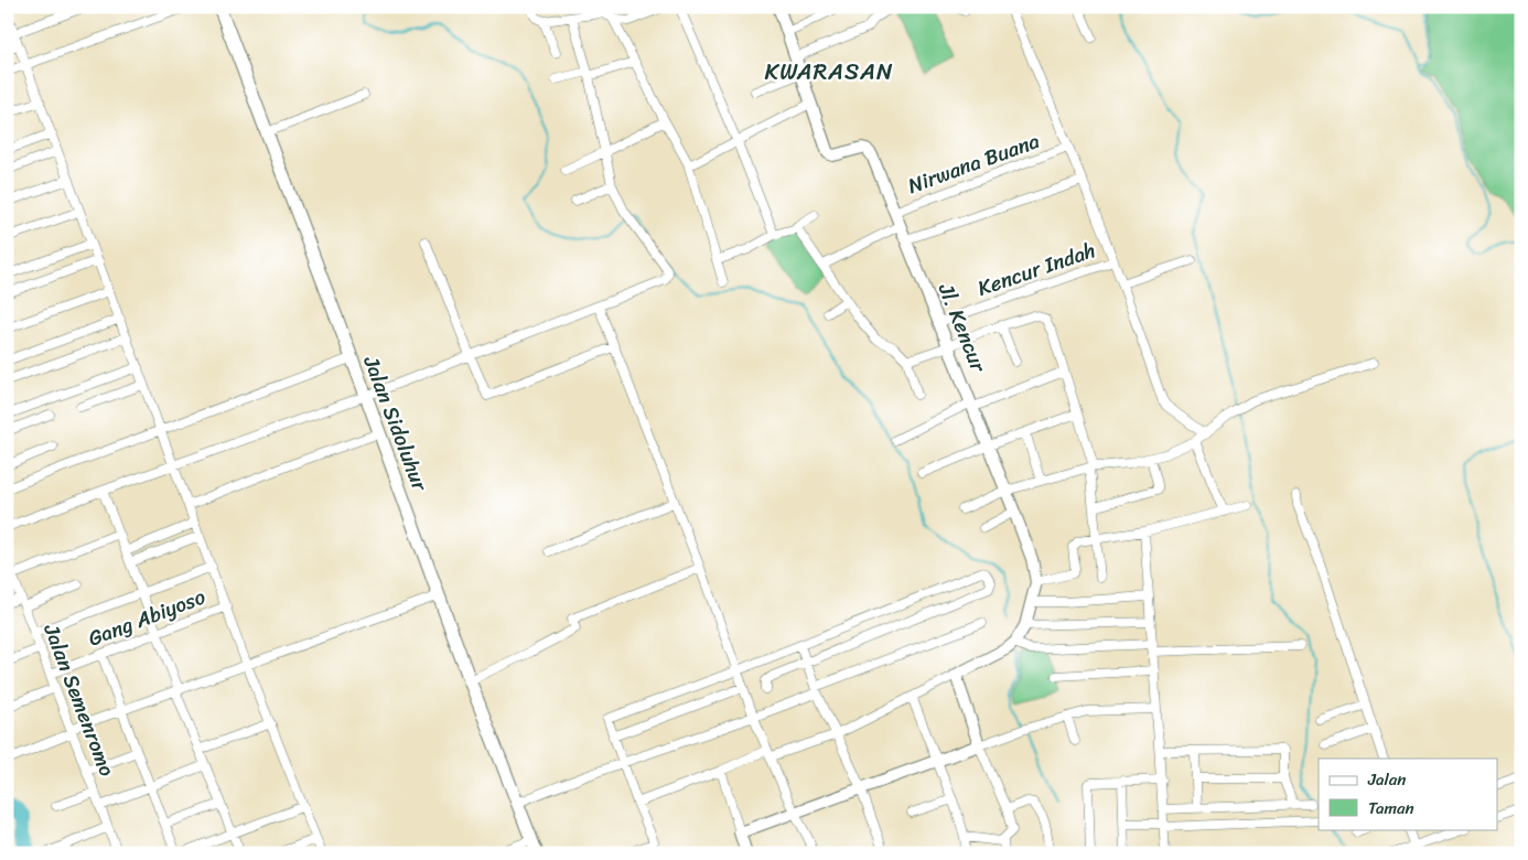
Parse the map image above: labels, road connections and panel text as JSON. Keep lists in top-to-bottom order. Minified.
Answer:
{"streets":{"main road":["Jalan Sidoluhur"],"street":["Nirwana Buana","Kencur Indah","Jl. Kencur","Gang Abiyoso","Jalan Semenromo"]},"crossings":[["Nirwana Buana","Jl. Kencur"],["Kencur Indah","Jl. Kencur"],["Gang Abiyoso","Jalan Semenromo"]],"districts":["KWARASAN"],"legend":["Jalan","Taman"]}
